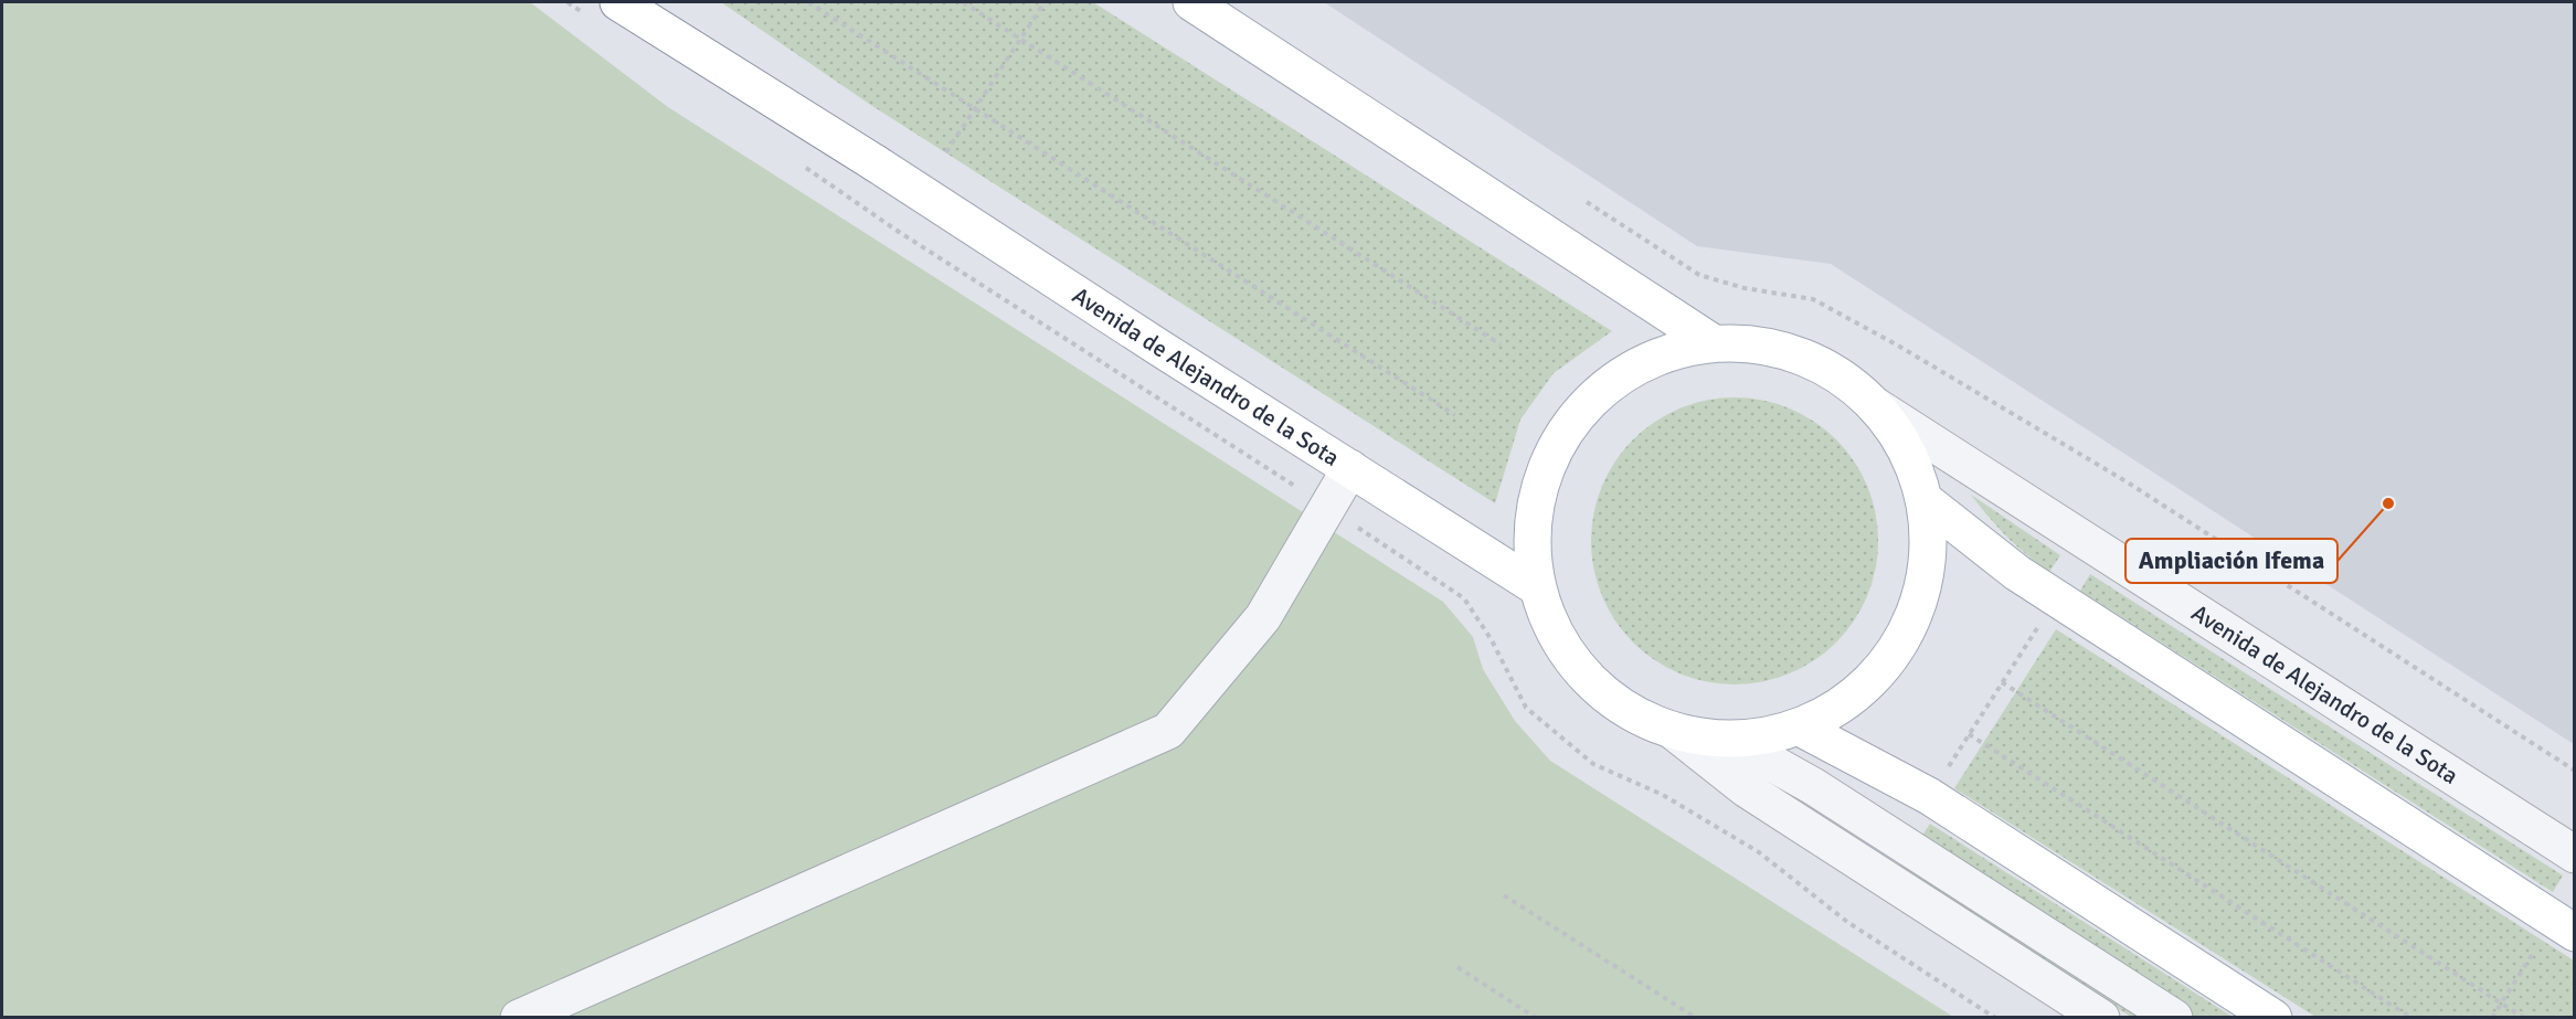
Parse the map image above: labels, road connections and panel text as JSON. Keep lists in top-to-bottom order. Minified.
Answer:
{"streets":{"main road":["Avenida de Alejandro de la Sota"]},"places":["Ampliación Ifema"]}
